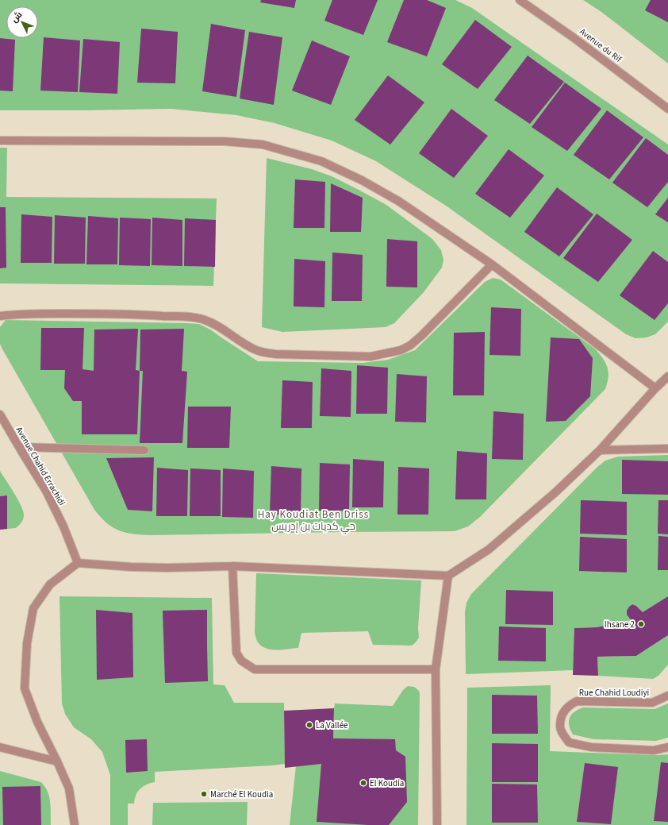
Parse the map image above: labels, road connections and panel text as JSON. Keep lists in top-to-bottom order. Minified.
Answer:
{"streets":{"street":["Avenue du Rif","Avenue Chahid Errachidi","Rue Chahid Loudiyi"]},"districts":["Hay Koudiat Ben Driss حي كديات بن إدريس"],"places":["Ihsane 2","La Vallée","El Koudia","Marché El Koudia"],"north":"top left"}
